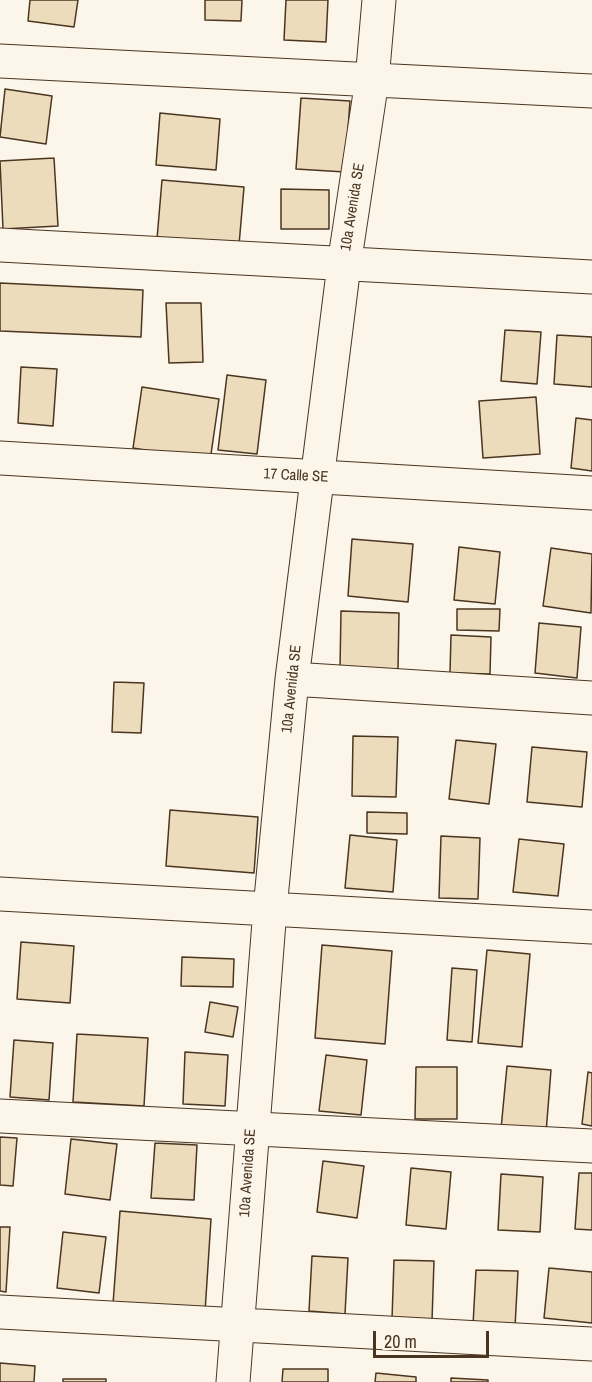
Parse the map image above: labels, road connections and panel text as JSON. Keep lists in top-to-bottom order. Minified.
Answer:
{"streets":{"street":["10a Avenida SE","17 Calle SE"]},"crossings":[["10a Avenida SE","17 Calle SE"]],"scale_bar":"20 m"}
